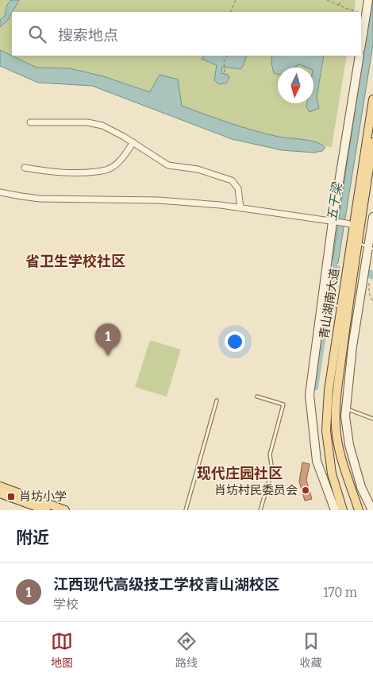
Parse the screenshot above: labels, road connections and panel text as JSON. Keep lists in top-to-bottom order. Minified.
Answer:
{"streets":{"main road":["青山湖南大道"]},"districts":["省卫生学校社区","现代庄园社区"],"water":["五干梁"],"places":{"other":["肖坊村民委员会"],"transit":["肖坊小学"]},"north":"bottom","page":{"search":"搜索地点","pins":"1","heading":"附近","list":[{"mark":"1","name":"江西现代高级技工学校青山湖校区","note":"学校","value":"170 m"}],"nav":["地图","路线","收藏"]}}
